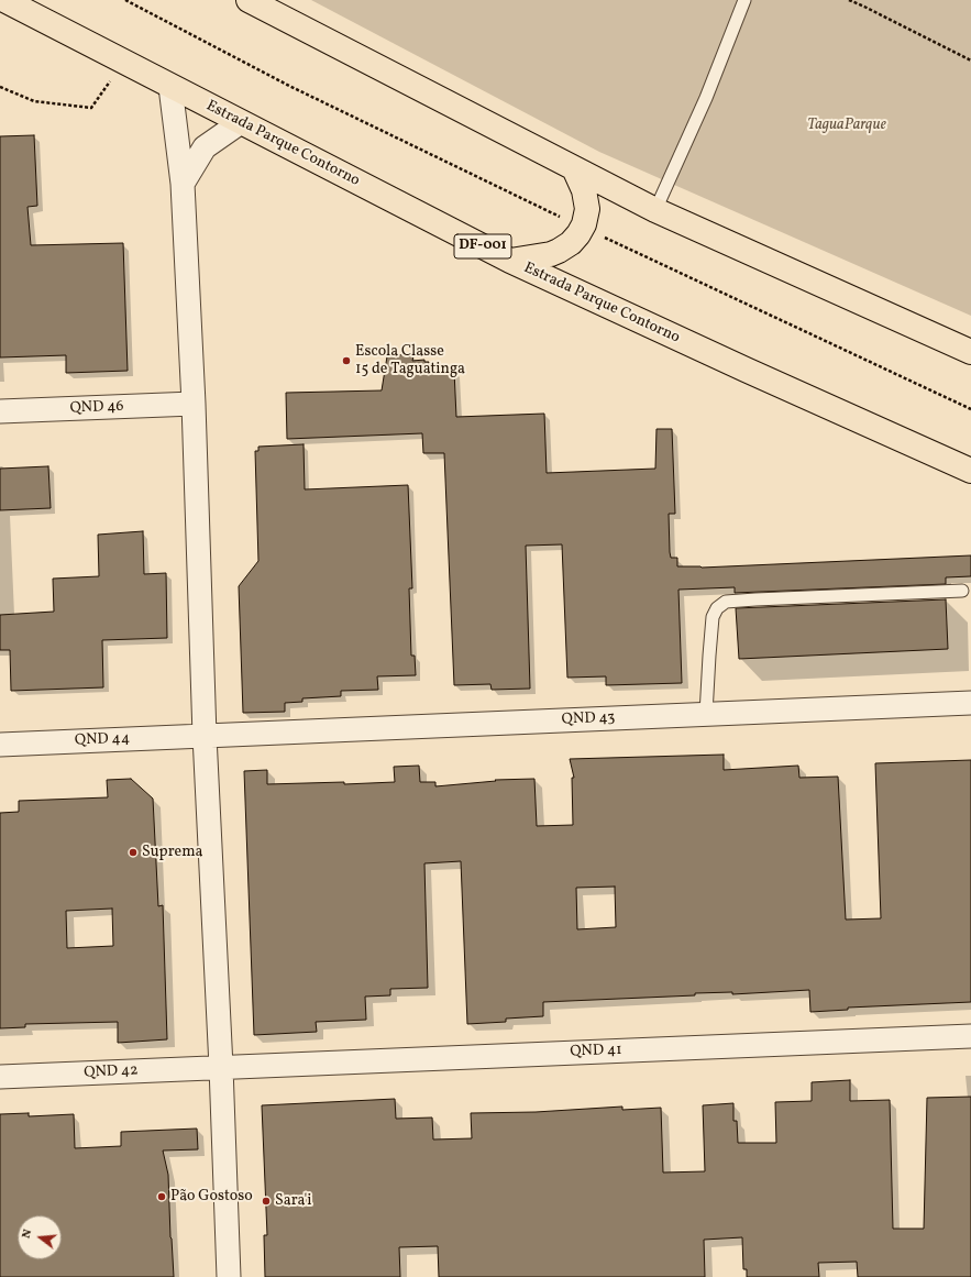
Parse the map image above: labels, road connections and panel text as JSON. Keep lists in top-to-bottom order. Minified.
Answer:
{"streets":{"highway":["Estrada Parque Contorno","DF-001"],"street":["QND 46","QND 43","QND 44","QND 41","QND 42"]},"crossings":[["QND 43","QND 44"],["QND 41","QND 42"]],"parks":["TaguaParque"],"places":["Escola Classe 15 de Taguatinga","Suprema","Pão Gostoso","Sara'i"],"north":"left"}
